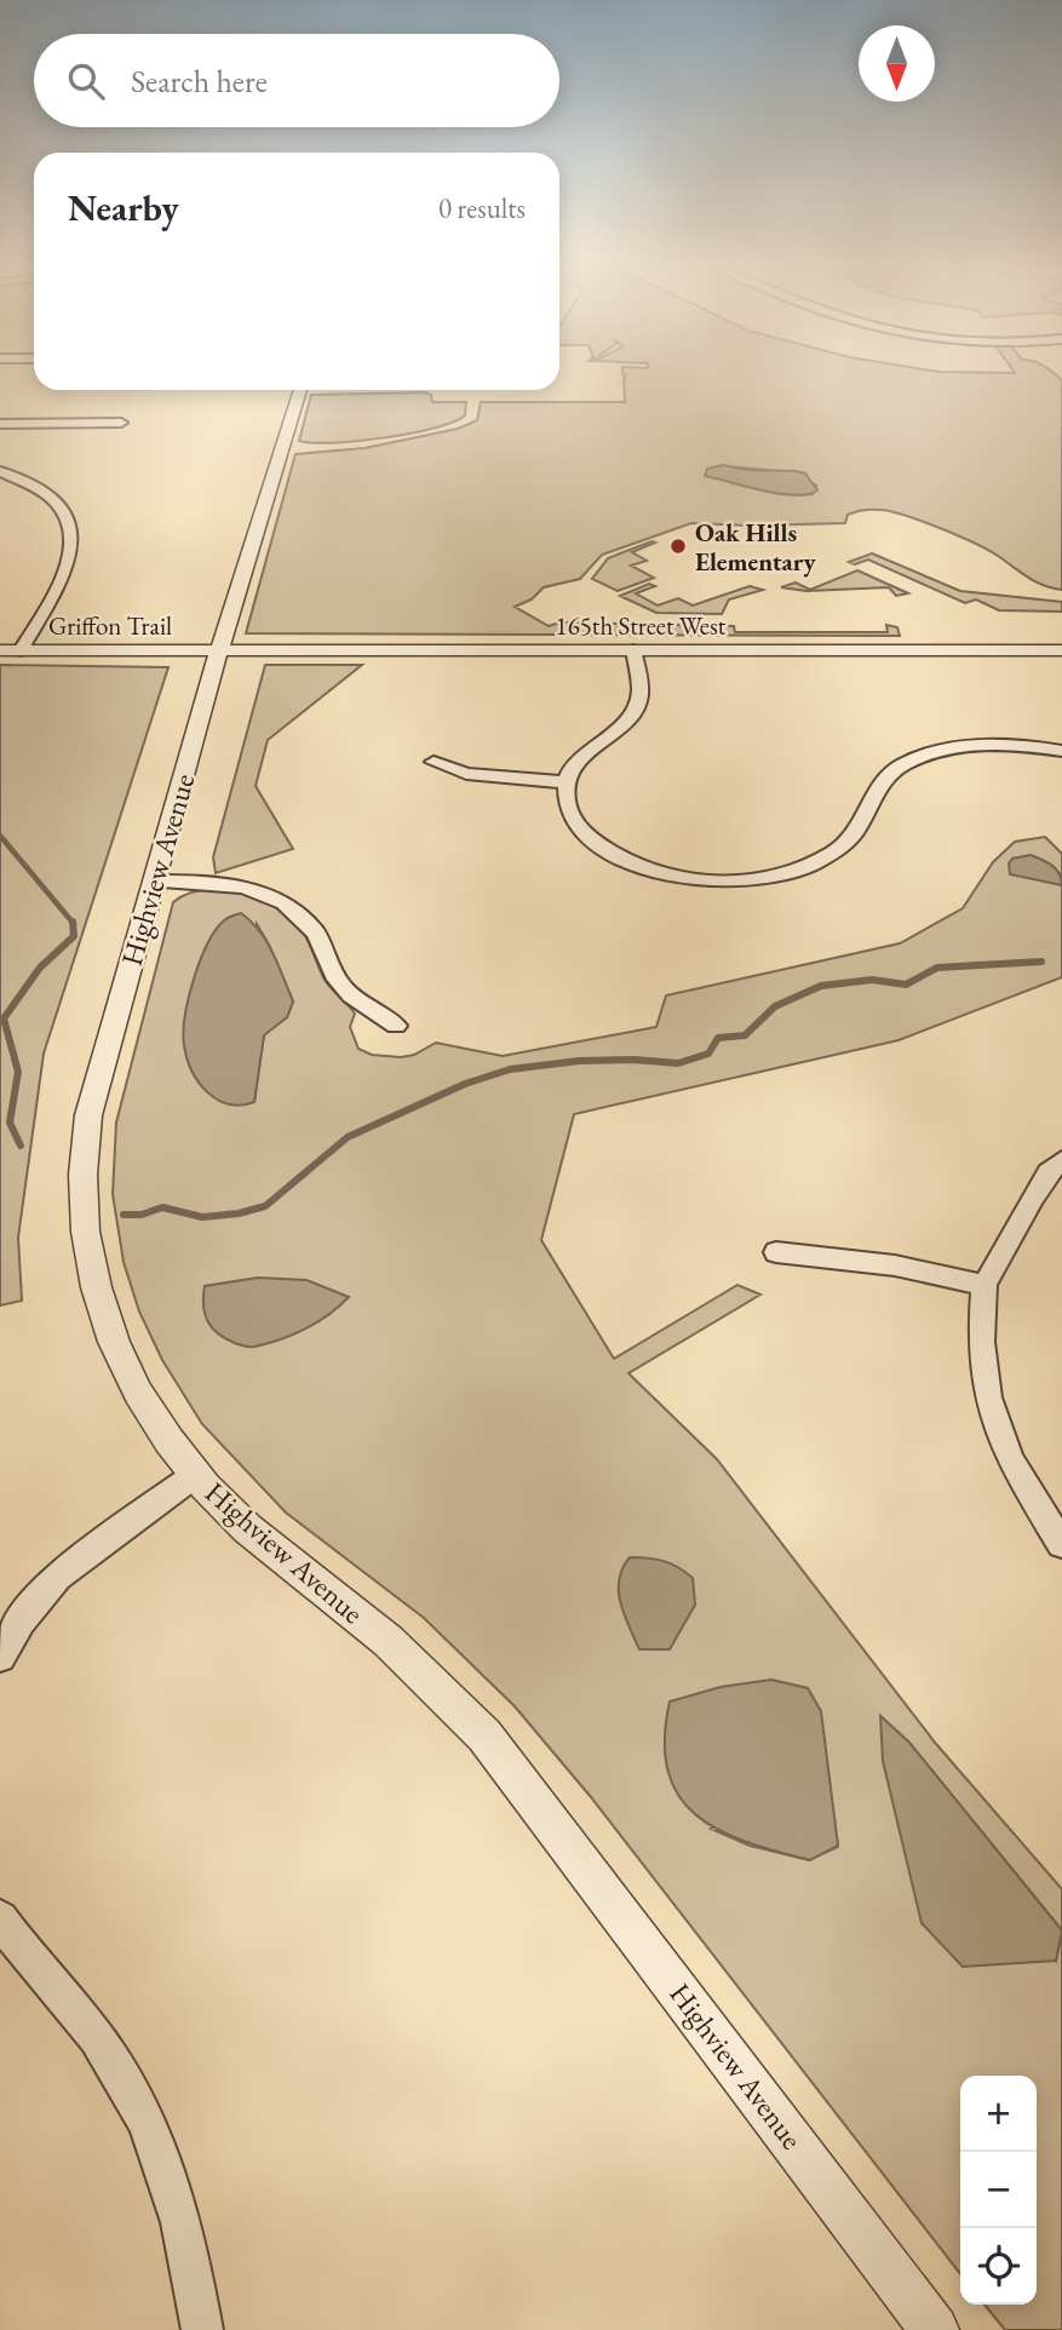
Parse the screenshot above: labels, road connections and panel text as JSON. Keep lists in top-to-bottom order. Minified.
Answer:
{"streets":{"street":["Griffon Trail","165th Street West","Highview Avenue"]},"crossings":[["Griffon Trail","165th Street West"],["Griffon Trail","Highview Avenue"],["165th Street West","Highview Avenue"]],"places":["Oak Hills Elementary"],"north":"bottom","page":{"search":"Search here","heading":["Nearby","0 results"],"map_buttons":["+","−"]}}
